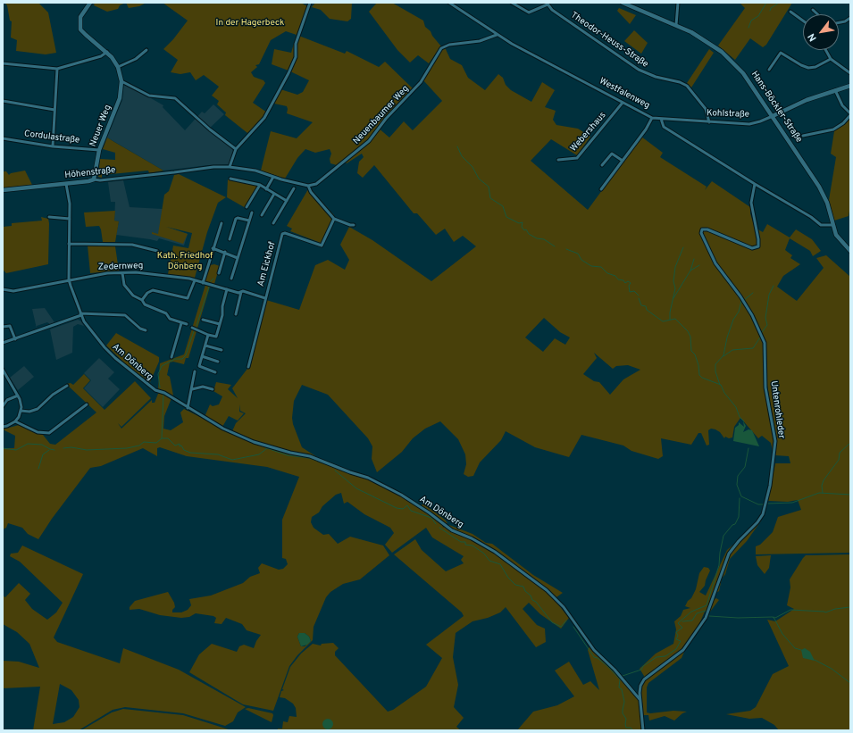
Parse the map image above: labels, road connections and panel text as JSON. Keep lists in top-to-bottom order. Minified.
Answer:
{"streets":{"street":["Theodor-Heuss-Straße","Westfalenweg","Hans-Böckler-Straße","Kohlstraße","Neuenbaumer Weg","Neuer Weg","Webershaus","Cordulastraße","Höhenstraße","Am Eickhof","Zedernweg","Am Dönberg","Untenrohleder"]},"crossings":[["Theodor-Heuss-Straße","Kohlstraße"],["Westfalenweg","Kohlstraße"],["Westfalenweg","Neuenbaumer Weg"],["Westfalenweg","Webershaus"],["Hans-Böckler-Straße","Kohlstraße"],["Neuer Weg","Cordulastraße"],["Neuer Weg","Höhenstraße"],["Höhenstraße","Am Dönberg"],["Am Eickhof","Zedernweg"],["Zedernweg","Am Dönberg"],["Am Dönberg","Untenrohleder"]],"parks":["In der Hagerbeck","Kath. Friedhof Dönberg"],"north":"bottom left"}
